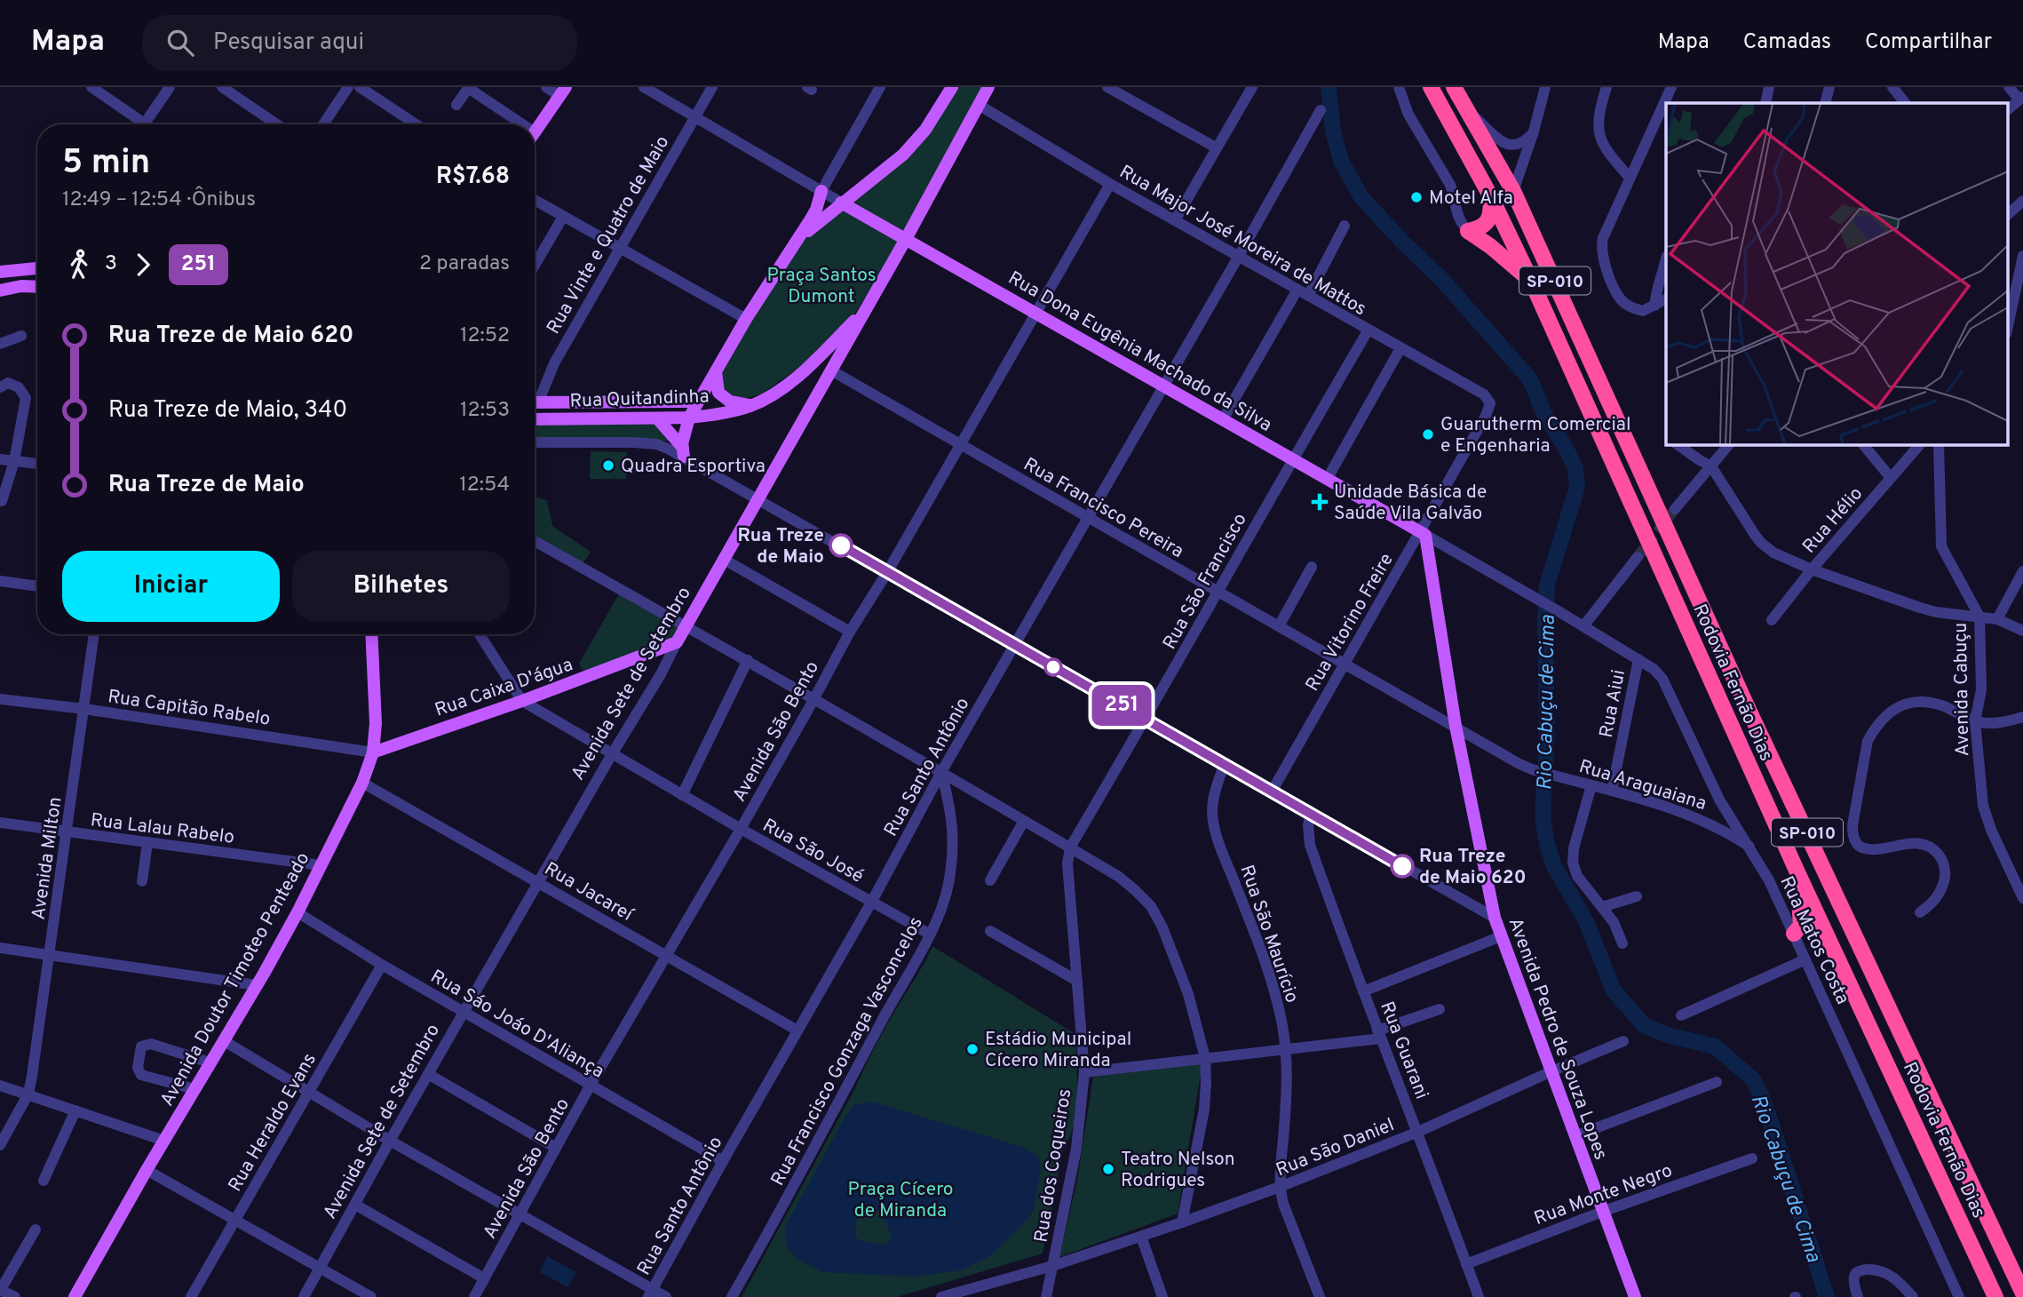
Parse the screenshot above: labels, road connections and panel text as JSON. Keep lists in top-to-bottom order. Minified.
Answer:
{"streets":{"highway":["SP-010","Rodovia Fernão Dias"],"main road":["Rua Dona Eugênia Machado da Silva","Rua Quitandinha","Avenida Sete de Setembro","Rua Caixa D'água","Avenida Doutor Timoteo Penteado","Avenida Pedro de Souza Lopes"],"street":["Rua Vinte e Quatro de Maio","Rua Major José Moreira de Mattos","Rua Francisco Pereira","Rua Hélio","Rua São Francisco","Rua Vitorino Freire","Avenida Cabuçu","Rua Aiui","Rua Capitão Rabelo","Avenida São Bento","Rua Santo Antônio","Rua Araguaiana","Rua Lalau Rabelo","Rua São José","Avenida Milton","Rua Jacareí","Rua São Maurício","Rua Matos Costa","Rua Sáo Joáo D'Aliança","Rua Guarani","Rua Francisco Gonzaga Vasconcelos","Rua Heraldo Evans","Rua São Daniel","Rua dos Coqueiros","Rua Monte Negro"]},"crossings":[["Rua Major José Moreira de Mattos","Rua São Francisco"],["Rua Major José Moreira de Mattos","Rua Vitorino Freire"],["Rua Major José Moreira de Mattos","Avenida Sete de Setembro"],["Rua Major José Moreira de Mattos","Avenida São Bento"],["Rua Major José Moreira de Mattos","Rua Santo Antônio"],["Rua Dona Eugênia Machado da Silva","Rua São Francisco"],["Rua Dona Eugênia Machado da Silva","Rua Vitorino Freire"],["Rua Dona Eugênia Machado da Silva","Avenida Sete de Setembro"],["Rua Dona Eugênia Machado da Silva","Avenida São Bento"],["Rua Dona Eugênia Machado da Silva","Rua Santo Antônio"],["Rua Dona Eugênia Machado da Silva","Rua Matos Costa"],["Rua Dona Eugênia Machado da Silva","Avenida Pedro de Souza Lopes"],["Rua Quitandinha","Avenida Sete de Setembro"],["Rua Francisco Pereira","Rua São Francisco"],["Rua Francisco Pereira","Rua Vitorino Freire"],["Rua Francisco Pereira","Avenida Sete de Setembro"],["Rua Francisco Pereira","Avenida São Bento"],["Rua Francisco Pereira","Rua Santo Antônio"],["Rua Francisco Pereira","Rua Araguaiana"],["Rua Francisco Pereira","Avenida Pedro de Souza Lopes"],["Rua São Francisco","Rua dos Coqueiros"],["Rua Vitorino Freire","Avenida Pedro de Souza Lopes"],["Avenida Sete de Setembro","Rua Caixa D'água"],["Avenida Sete de Setembro","Rua São José"],["Avenida Sete de Setembro","Rua Jacareí"],["Avenida Sete de Setembro","Rua Sáo Joáo D'Aliança"],["Rua Caixa D'água","Rua Capitão Rabelo"],["Rua Caixa D'água","Rua São José"],["Rua Caixa D'água","Avenida Doutor Timoteo Penteado"],["Rua Aiui","Rua Araguaiana"],["Rua Aiui","Rua Matos Costa"],["Rua Capitão Rabelo","Avenida Milton"],["Rua Capitão Rabelo","Avenida Doutor Timoteo Penteado"],["Avenida São Bento","Rua São José"],["Avenida São Bento","Rua Jacareí"],["Avenida São Bento","Rua Sáo Joáo D'Aliança"],["Rua Santo Antônio","Rua São José"],["Rua Santo Antônio","Rua Jacareí"],["Rua Santo Antônio","Rua Sáo Joáo D'Aliança"],["Rua Santo Antônio","Rua Francisco Gonzaga Vasconcelos"],["Rua Araguaiana","Rua Matos Costa"],["Rua Lalau Rabelo","Avenida Milton"],["Rua Lalau Rabelo","Avenida Doutor Timoteo Penteado"],["Rua São José","Rua Francisco Gonzaga Vasconcelos"],["Rua Jacareí","Avenida Doutor Timoteo Penteado"],["Rua São Maurício","Rua São Daniel"],["Avenida Doutor Timoteo Penteado","Rua Sáo Joáo D'Aliança"],["Rua Sáo Joáo D'Aliança","Rua Heraldo Evans"],["Avenida Pedro de Souza Lopes","Rua São Daniel"],["Avenida Pedro de Souza Lopes","Rua Monte Negro"],["Rua Guarani","Rua São Daniel"],["Rua Guarani","Rua Monte Negro"],["Rua São Daniel","Rua dos Coqueiros"]],"water":["Rio Cabuçu de Cima"],"parks":["Praça Santos Dumont","Praça Cícero de Miranda"],"places":{"other":["Motel Alfa","Guarutherm Comercial e Engenharia","Quadra Esportiva","Rua Treze de Maio","Rua Treze de Maio 620","Estádio Municipal Cícero Miranda","Teatro Nelson Rodrigues"],"health":["Unidade Básica de Saúde Vila Galvão"]},"lines":["bus line 251"],"page":{"header":"Mapa","search":"Pesquisar aqui","nav":["Mapa","Camadas","Compartilhar"],"on_map":"251","heading":["5 min","12:49 – 12:54 · Ônibus","R$7.68"],"legs":["3","251","2 paradas"],"list":[{"name":"Rua Treze de Maio 620","value":"12:52"},{"name":"Rua Treze de Maio, 340","value":"12:53"},{"name":"Rua Treze de Maio","value":"12:54"}],"buttons":["Iniciar","Bilhetes"]}}
